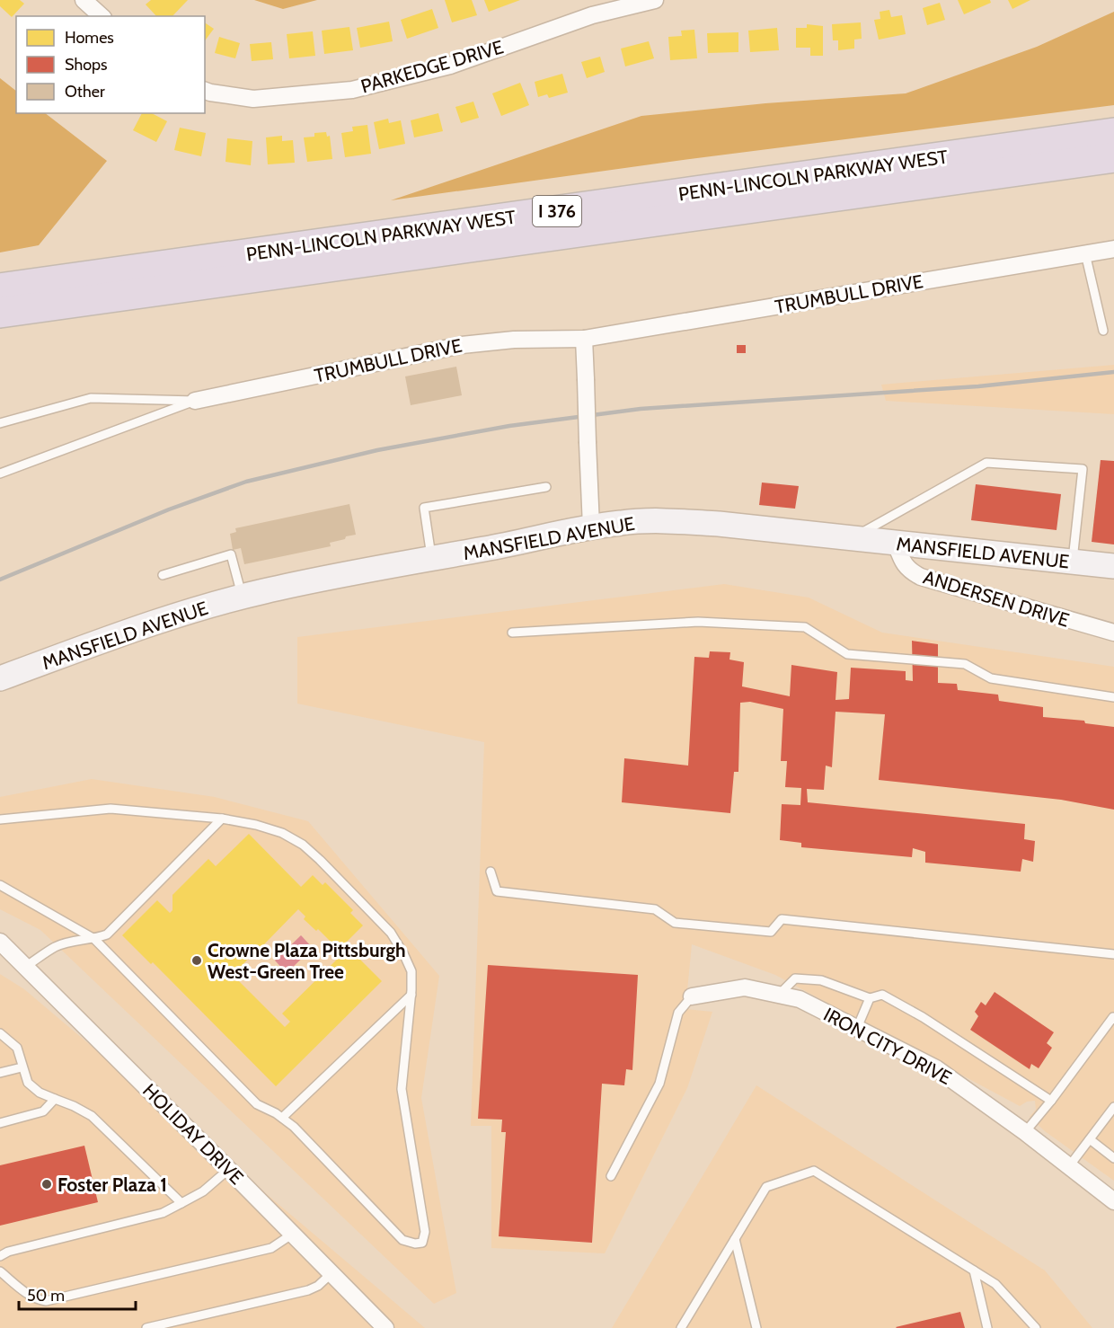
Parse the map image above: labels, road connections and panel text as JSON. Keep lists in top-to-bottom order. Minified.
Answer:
{"streets":{"highway":["PENN-LINCOLN PARKWAY WEST","I 376"],"main road":["MANSFIELD AVENUE"],"street":["PARKEDGE DRIVE","TRUMBULL DRIVE","ANDERSEN DRIVE","IRON CITY DRIVE","HOLIDAY DRIVE"]},"crossings":[["MANSFIELD AVENUE","ANDERSEN DRIVE"]],"places":["Crowne Plaza Pittsburgh West-Green Tree","Foster Plaza 1"],"legend":["Homes","Shops","Other"],"scale_bar":"50 m"}
